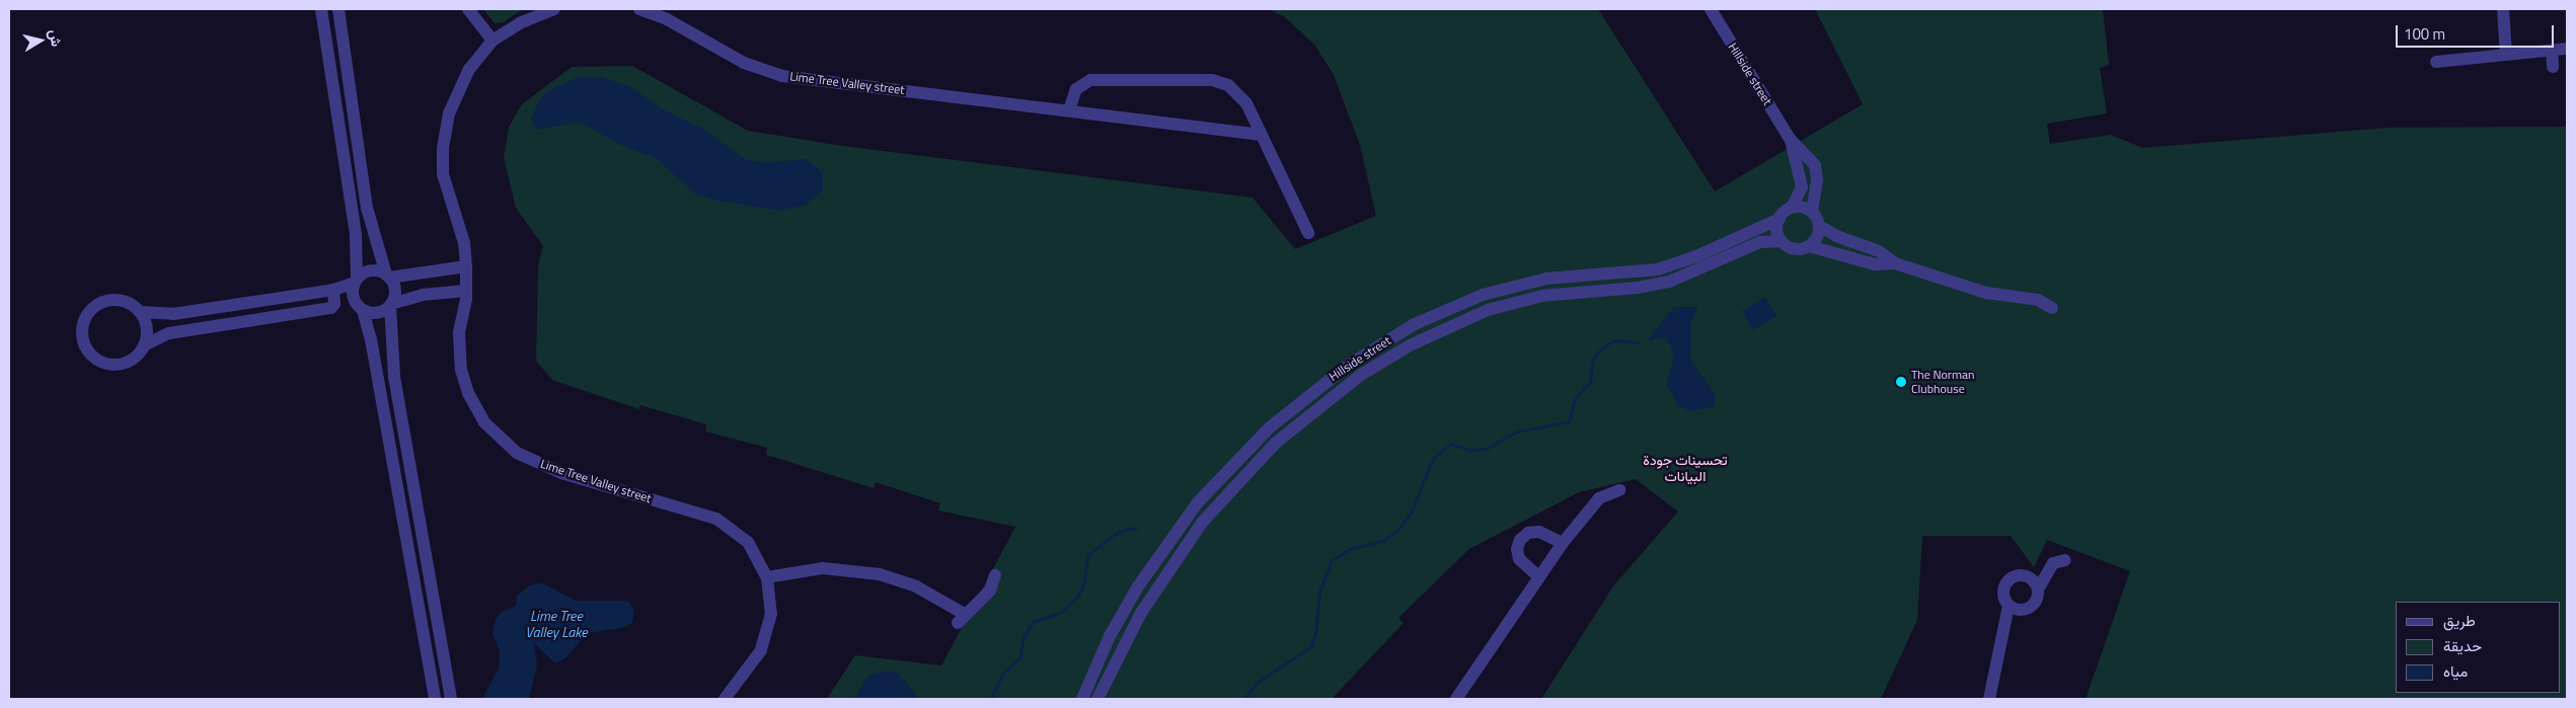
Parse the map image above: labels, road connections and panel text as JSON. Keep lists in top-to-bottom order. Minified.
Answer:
{"streets":{"street":["Hillside street","Lime Tree Valley street"]},"districts":["تحسينات جودة البيانات"],"water":["Lime Tree Valley Lake"],"places":["The Norman Clubhouse"],"legend":["طريق","حديقة","مياه"],"scale_bar":"100 m","north":"right"}
